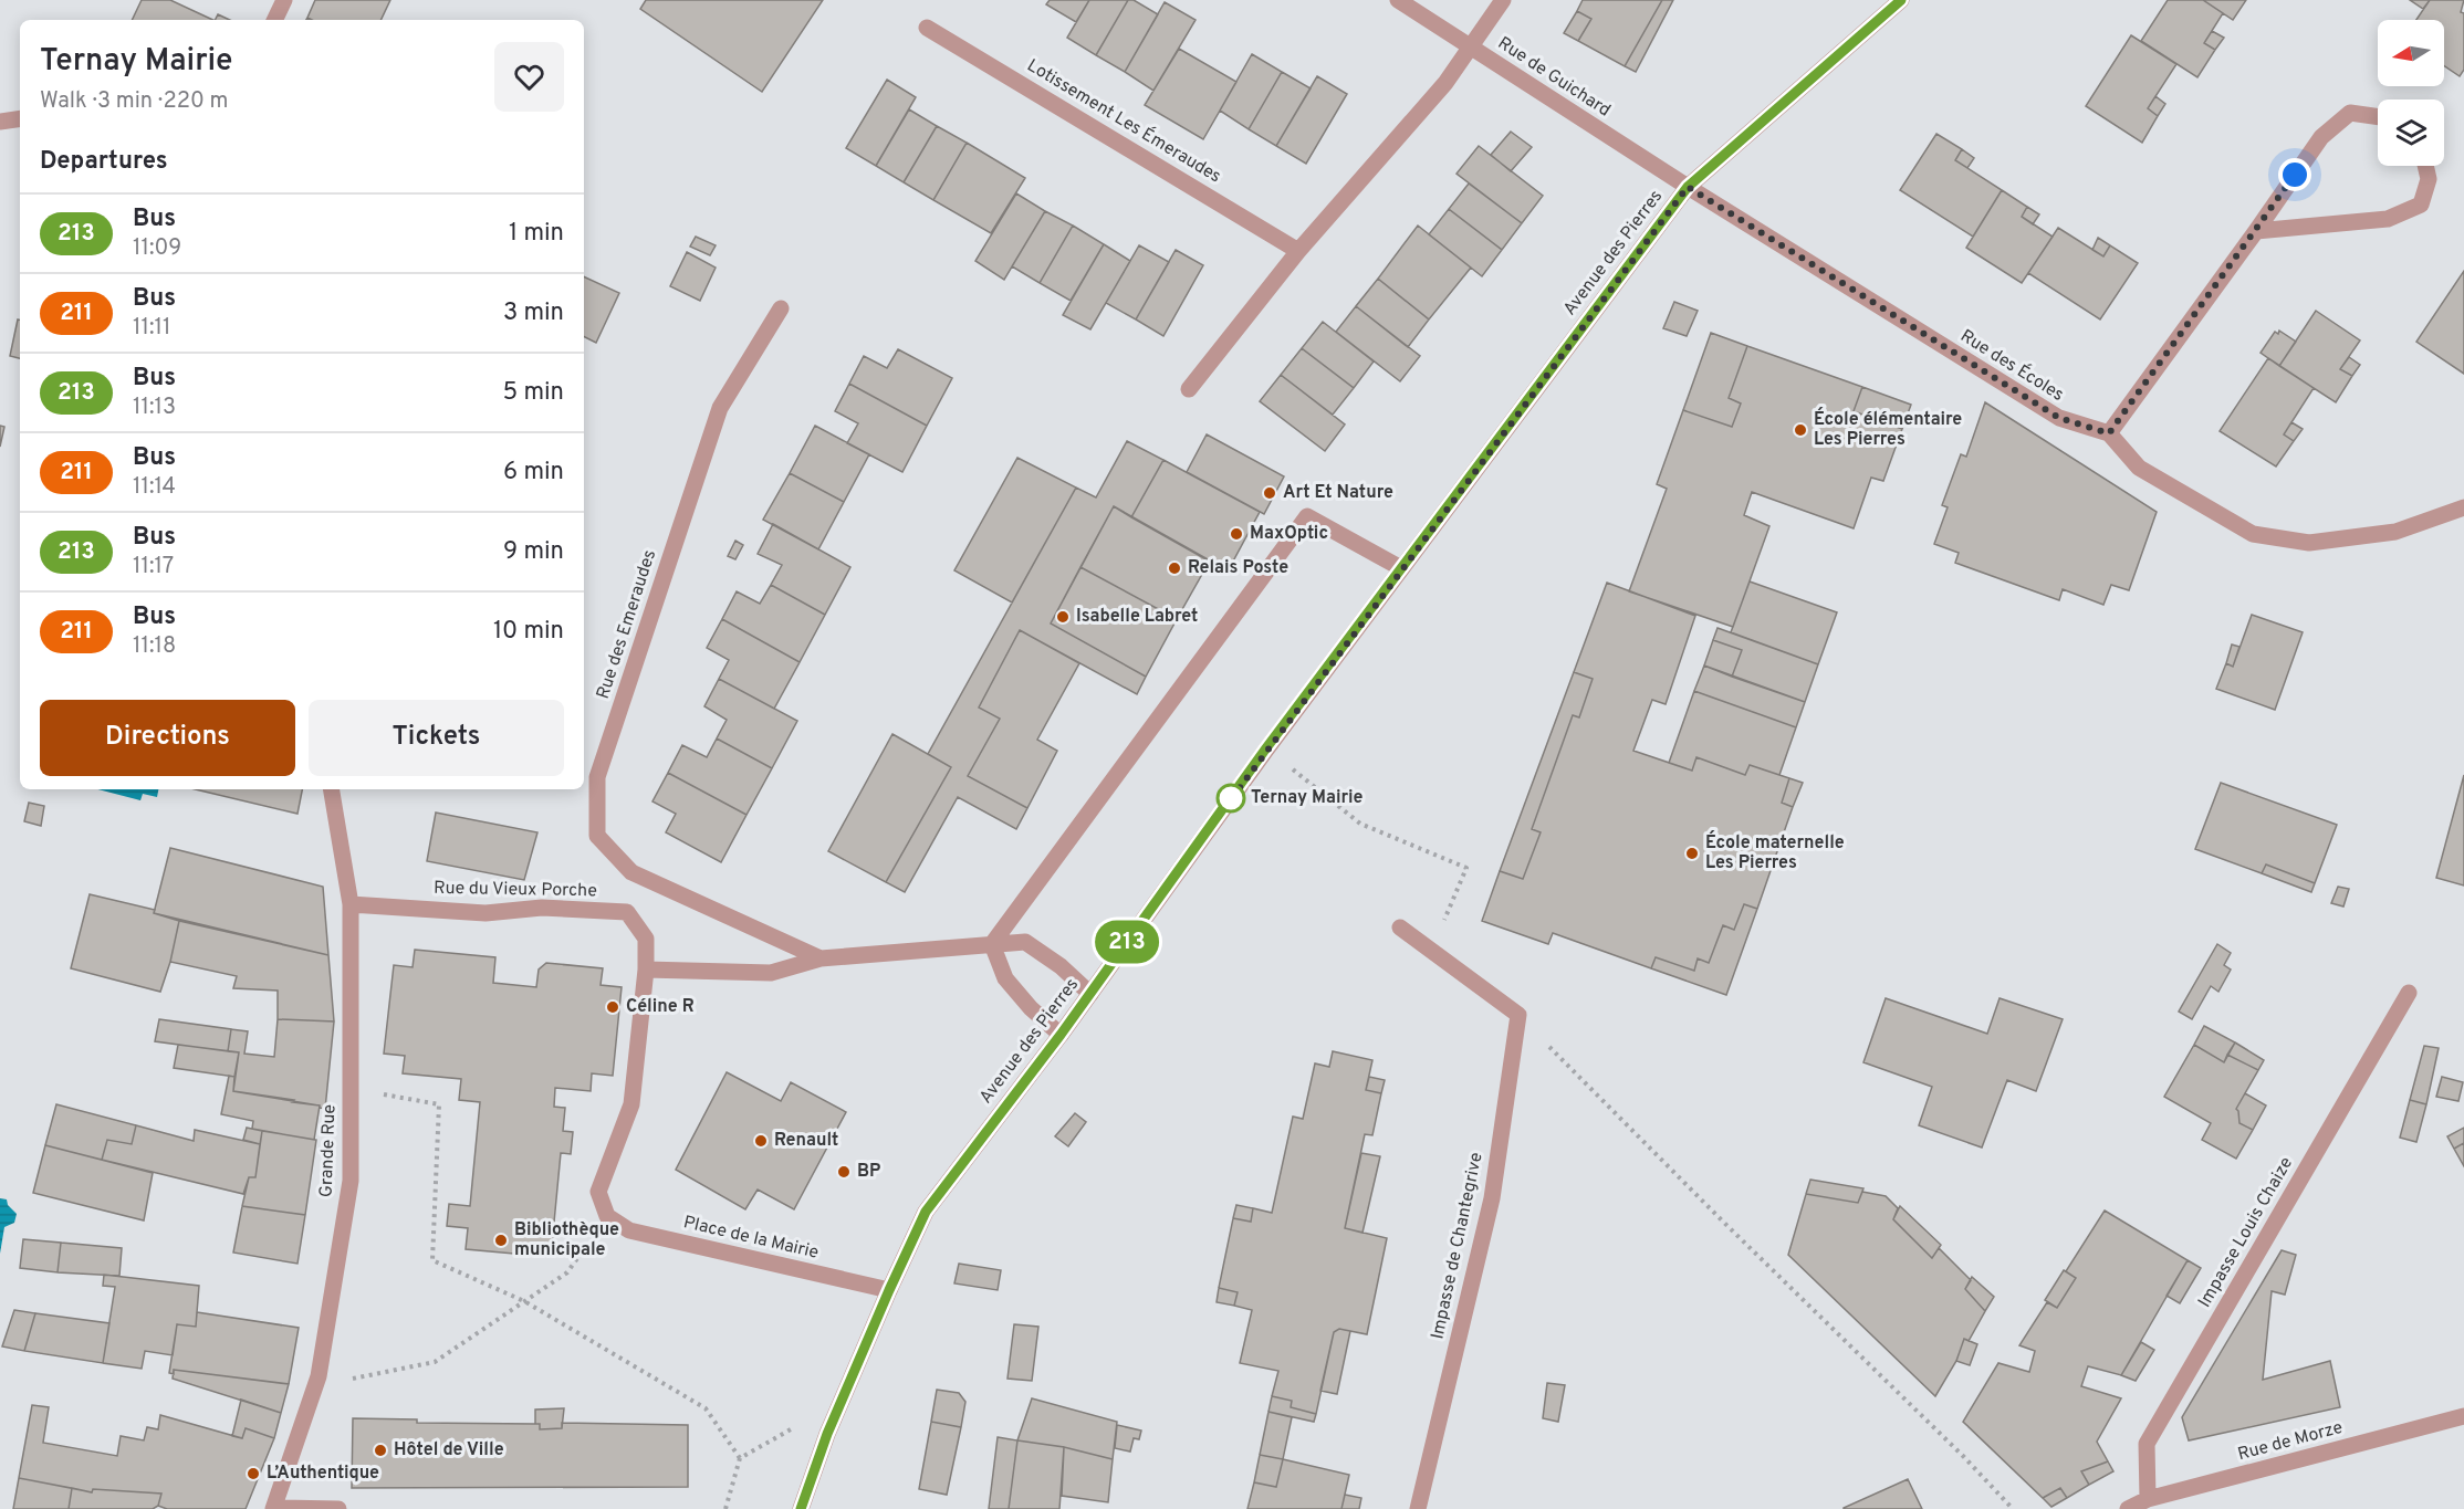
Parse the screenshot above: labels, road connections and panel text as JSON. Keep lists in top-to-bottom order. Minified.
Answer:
{"streets":{"street":["Rue de Guichard","Lotissement Les Émeraudes","Avenue des Pierres","Rue des Écoles","Rue des Emeraudes","Rue du Vieux Porche","Grande Rue","Impasse Louis Chaize","Place de la Mairie","Impasse de Chantegrive","Rue de Morze"]},"crossings":[["Rue de Guichard","Avenue des Pierres"],["Rue de Guichard","Rue des Écoles"],["Avenue des Pierres","Rue des Écoles"],["Avenue des Pierres","Place de la Mairie"],["Rue du Vieux Porche","Grande Rue"],["Impasse Louis Chaize","Rue de Morze"]],"places":["École élémentaire Les Pierres","Art Et Nature","MaxOptic","Relais Poste","Isabelle Labret","Ternay Mairie","École maternelle Les Pierres","Céline R","Renault","BP","Bibliothèque municipale","Hôtel de Ville","L’Authentique"],"lines":["bus line 213"],"north":"left","page":{"on_map":"213","heading":[["Ternay Mairie","Walk · 3 min · 220 m"],"Departures"],"list":[{"mark":"213","name":"Bus","note":"11:09","value":"1 min"},{"mark":"211","name":"Bus","note":"11:11","value":"3 min"},{"mark":"213","name":"Bus","note":"11:13","value":"5 min"},{"mark":"211","name":"Bus","note":"11:14","value":"6 min"},{"mark":"213","name":"Bus","note":"11:17","value":"9 min"},{"mark":"211","name":"Bus","note":"11:18","value":"10 min"}],"buttons":["Directions","Tickets"]}}
